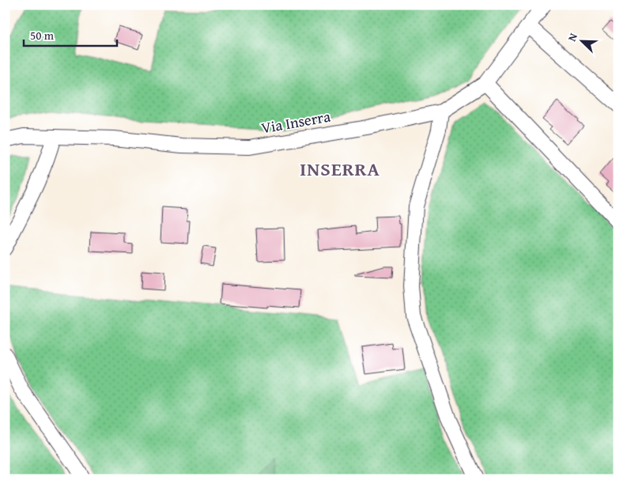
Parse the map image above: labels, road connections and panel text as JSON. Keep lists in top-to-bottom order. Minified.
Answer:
{"streets":{"street":["Via Inserra"]},"districts":["INSERRA"],"scale_bar":"50 m","north":"top left"}
